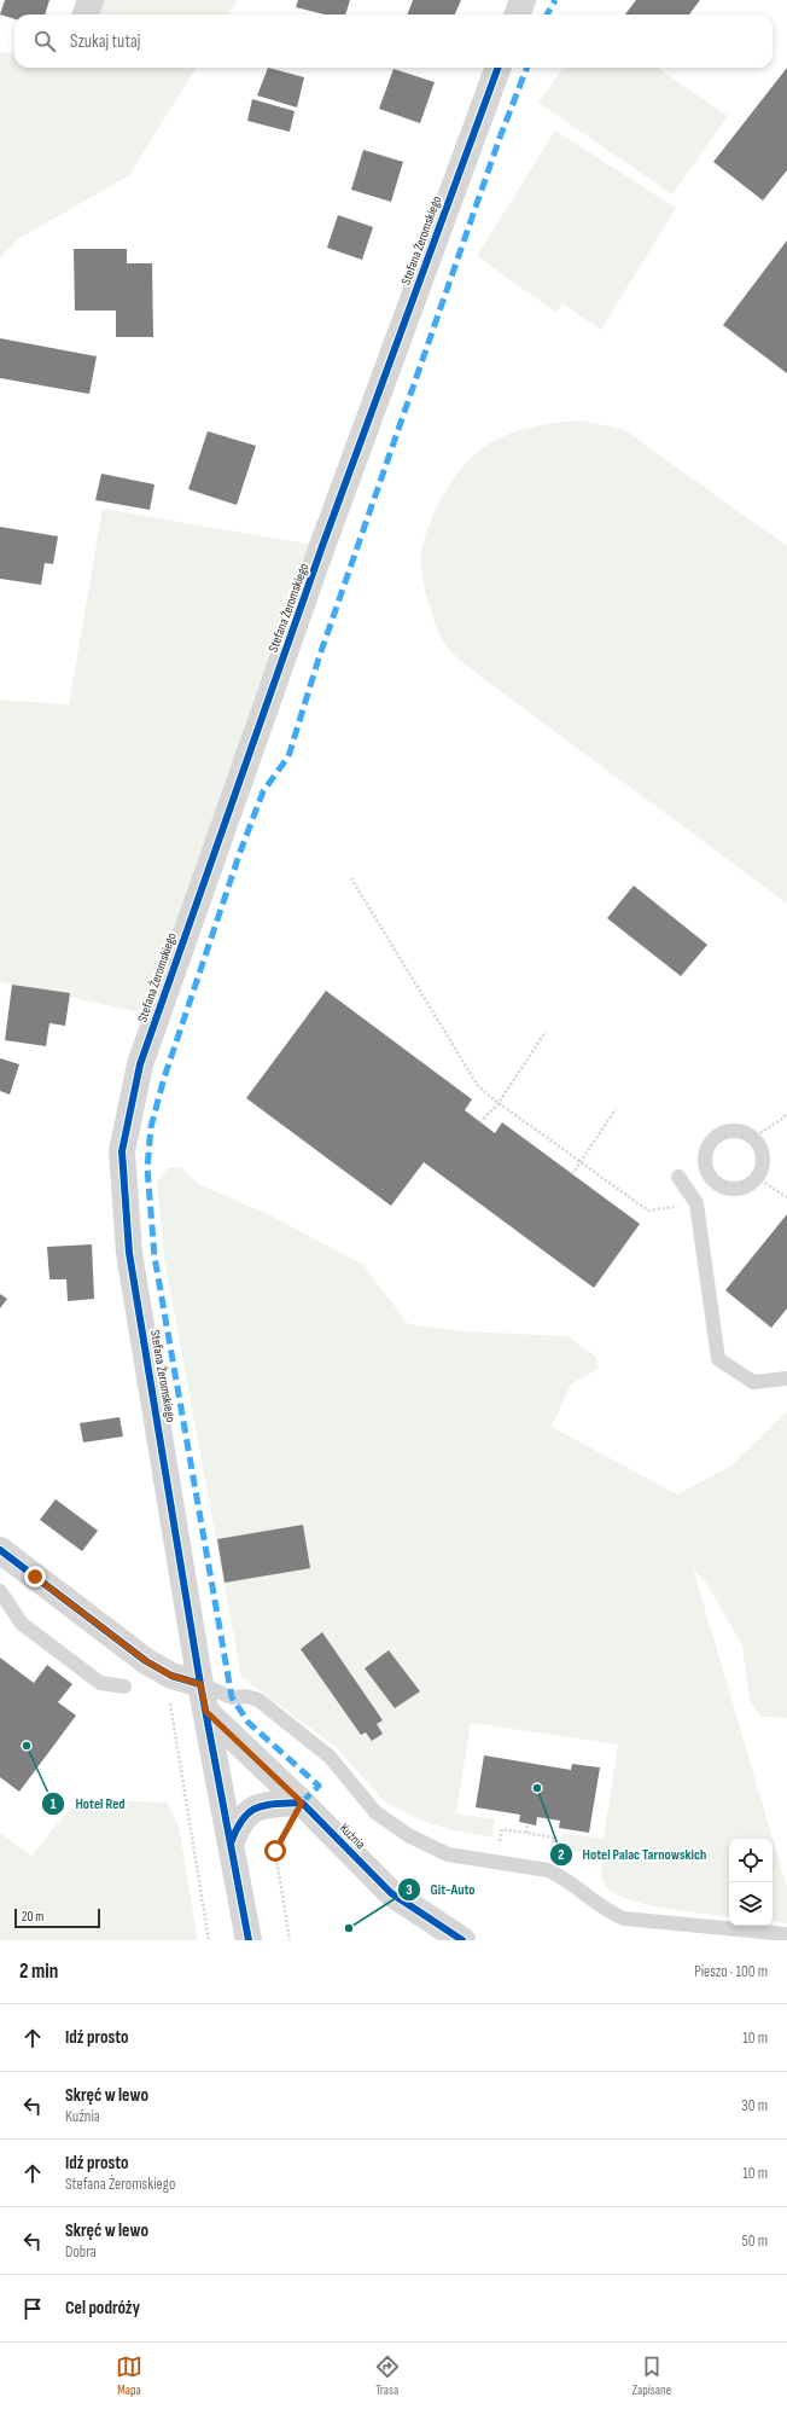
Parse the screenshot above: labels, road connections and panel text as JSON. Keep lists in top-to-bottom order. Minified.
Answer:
{"streets":{"street":["Stefana Żeromskiego","Kuźnia"]},"crossings":[["Stefana Żeromskiego","Kuźnia"]],"places":["Hotel Red","Hotel Palac Tarnowskich","Git-Auto"],"scale_bar":"20 m","page":{"search":"Szukaj tutaj","scale":"20 m","heading":["2 min","Pieszo · 100 m"],"list":[["Idź prosto","10 m"],["Skręć w lewo","Kuźnia","30 m"],["Idź prosto","Stefana Żeromskiego","10 m"],["Skręć w lewo","Dobra","50 m"],"Cel podróży"],"nav":["Mapa","Trasa","Zapisane"]}}
